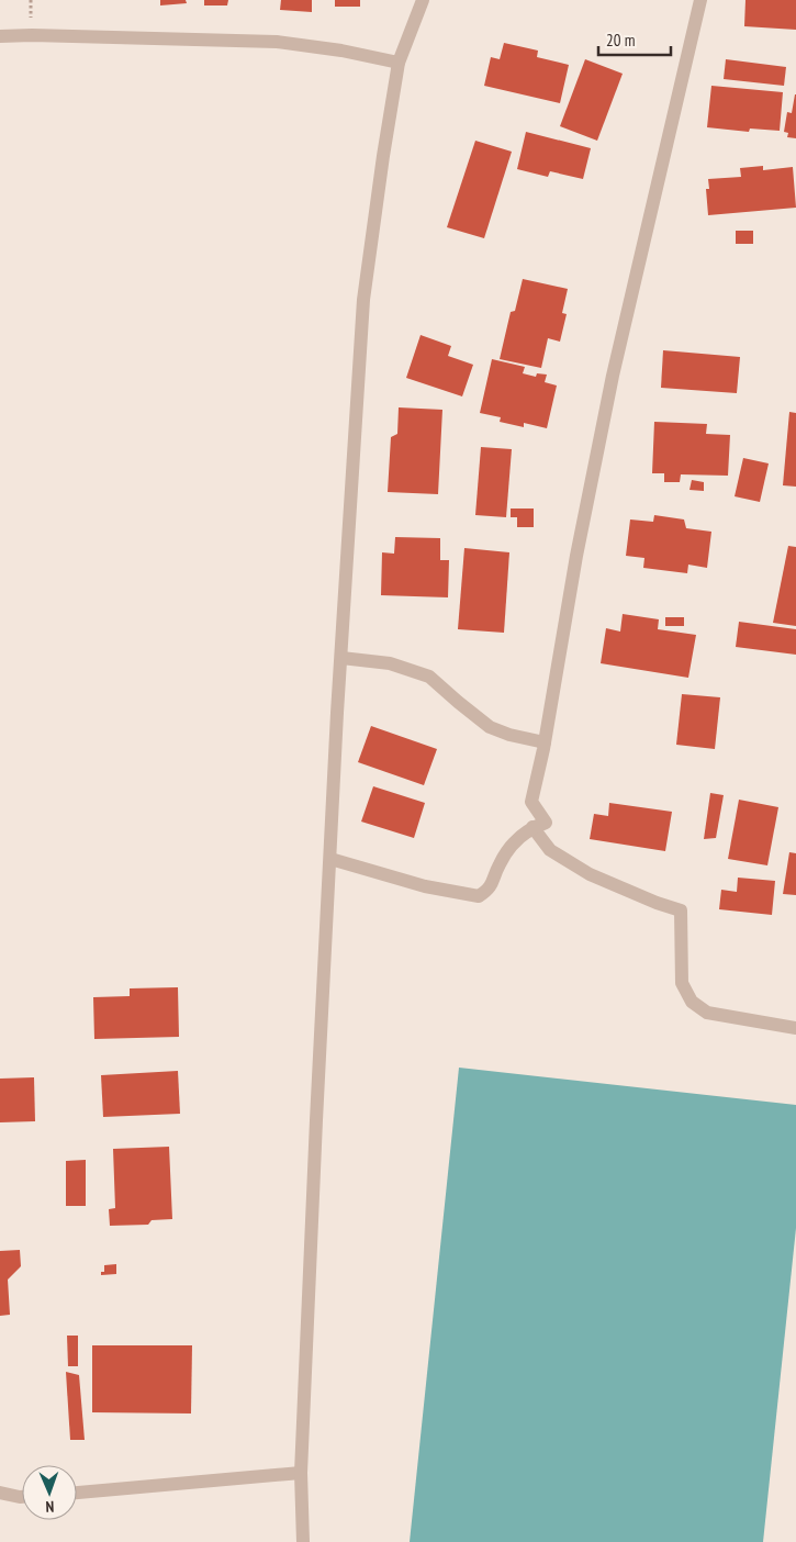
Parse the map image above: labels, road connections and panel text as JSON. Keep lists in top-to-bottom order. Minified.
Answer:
{"scale_bar":"20 m","north":"bottom"}
